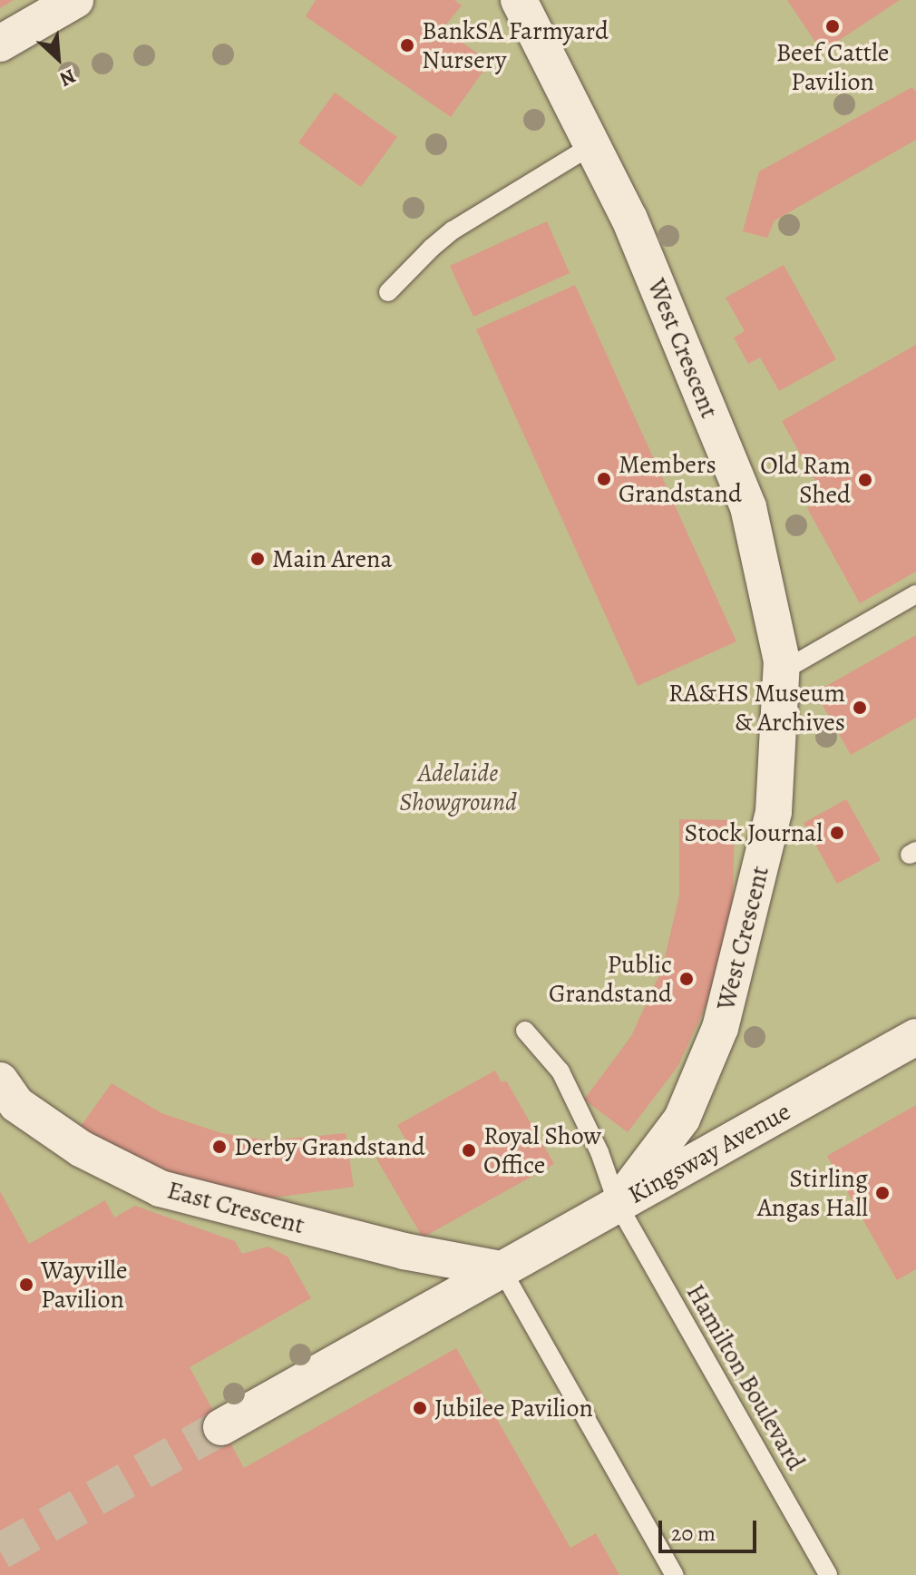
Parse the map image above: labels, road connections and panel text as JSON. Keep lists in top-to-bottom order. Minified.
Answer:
{"streets":{"street":["West Crescent","Kingsway Avenue","East Crescent"],"lane":["Hamilton Boulevard"]},"crossings":[["West Crescent","Kingsway Avenue"],["West Crescent","Hamilton Boulevard"],["Kingsway Avenue","East Crescent"],["Kingsway Avenue","Hamilton Boulevard"]],"parks":["Adelaide Showground"],"places":["Beef Cattle Pavilion","BankSA Farmyard Nursery","Members Grandstand","Old Ram Shed","Main Arena","RA&HS Museum & Archives","Stock Journal","Public Grandstand","Derby Grandstand","Royal Show Office","Stirling Angas Hall","Wayville Pavilion","Jubilee Pavilion"],"scale_bar":"20 m","north":"bottom right"}
